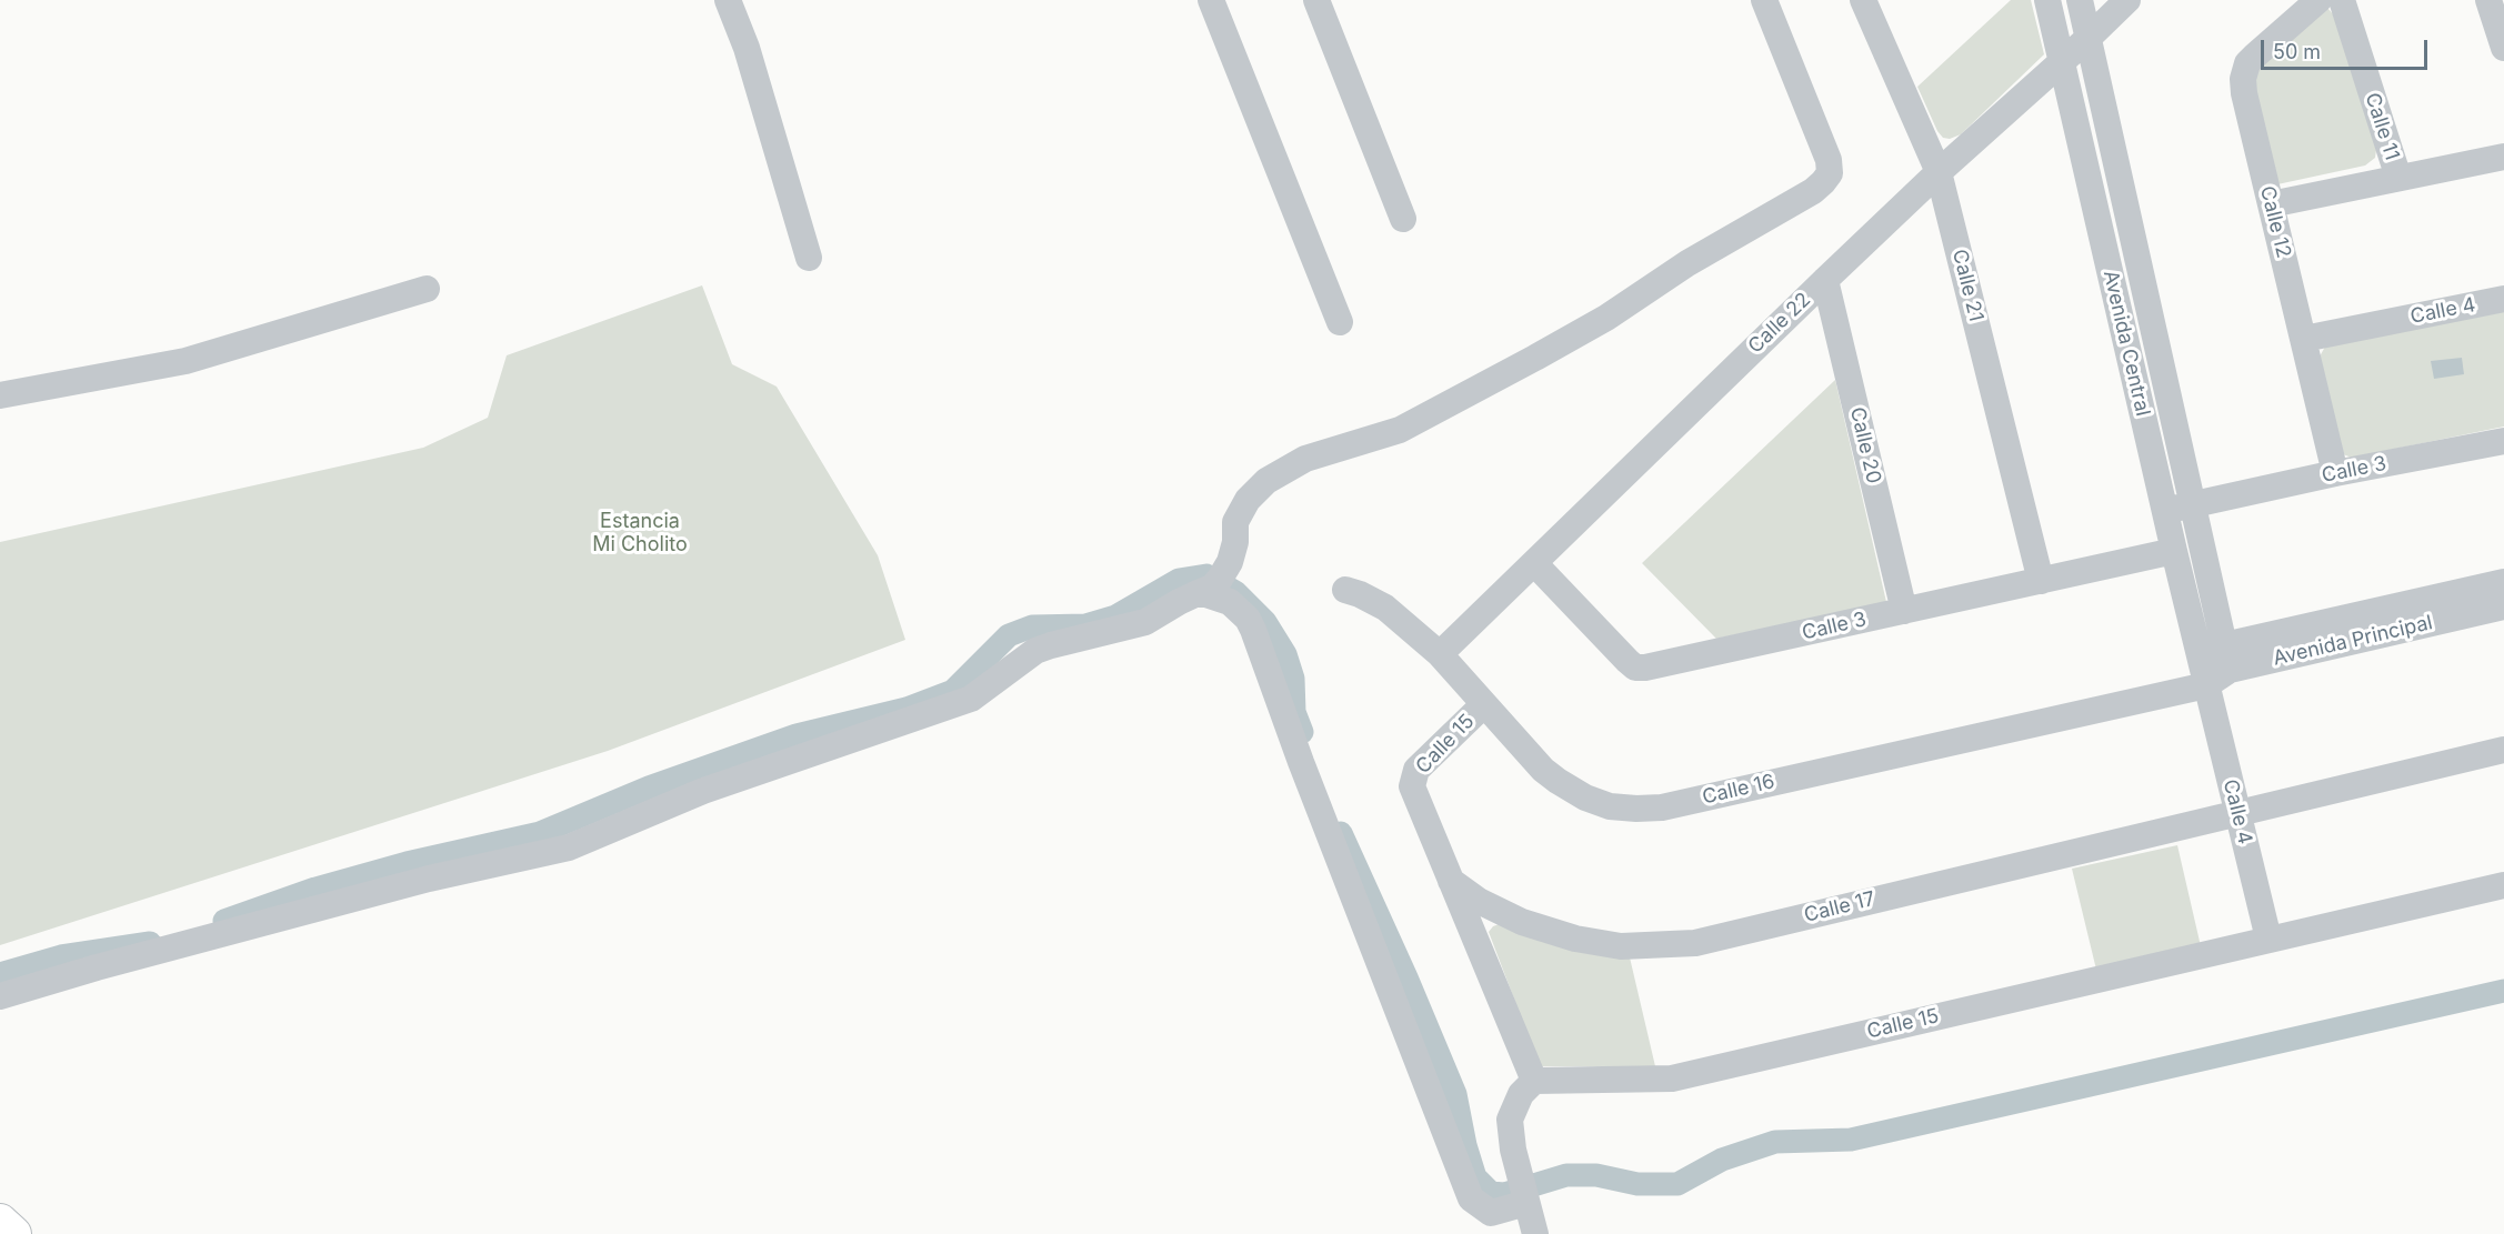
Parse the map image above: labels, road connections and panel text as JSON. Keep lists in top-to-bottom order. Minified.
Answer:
{"streets":{"street":["Calle 11","Calle 12","Calle 21","Calle 4","Calle 22","Avenida Central","Calle 20","Calle 3","Avenida Principal","Calle 15","Calle 16","Calle 17"]},"crossings":[["Calle 12","Calle 4"],["Calle 12","Calle 3"],["Calle 21","Calle 22"],["Calle 21","Calle 3"],["Calle 4","Avenida Central"],["Calle 4","Avenida Principal"],["Calle 4","Calle 15"],["Calle 4","Calle 16"],["Calle 4","Calle 17"],["Calle 22","Avenida Central"],["Calle 22","Calle 20"],["Calle 22","Calle 3"],["Calle 22","Calle 16"],["Avenida Central","Calle 3"],["Avenida Central","Avenida Principal"],["Avenida Central","Calle 16"],["Calle 20","Calle 3"],["Avenida Principal","Calle 16"],["Calle 15","Calle 16"],["Calle 15","Calle 17"]],"parks":["Estancia Mi Cholito"],"scale_bar":"50 m"}
